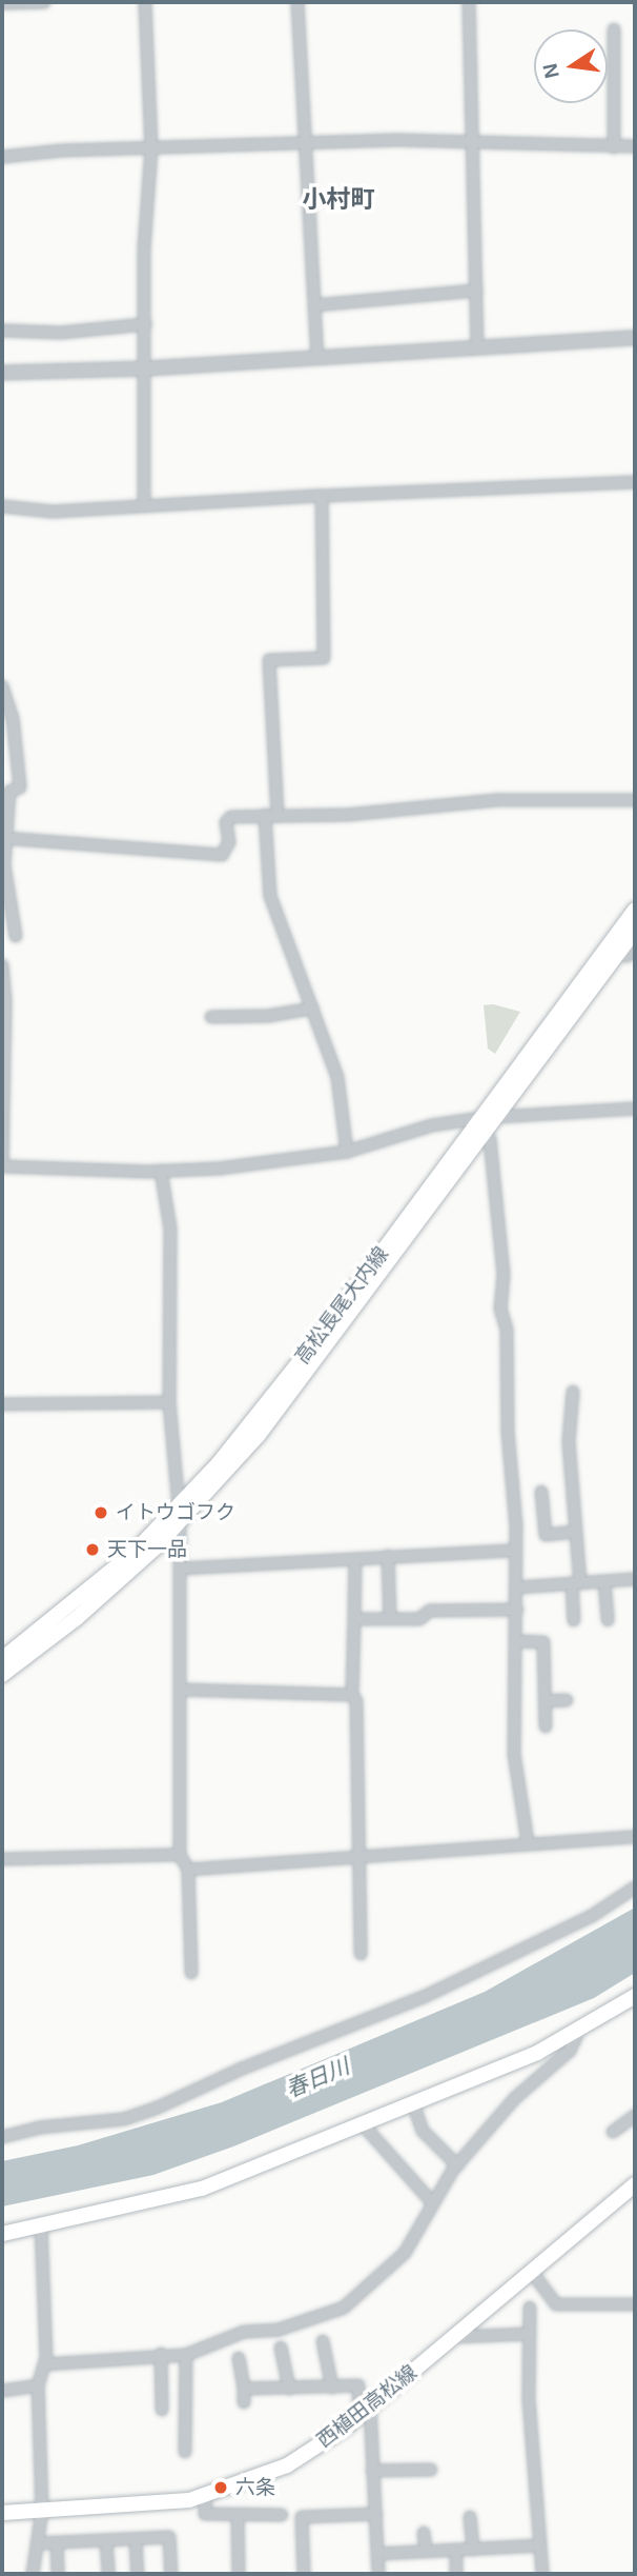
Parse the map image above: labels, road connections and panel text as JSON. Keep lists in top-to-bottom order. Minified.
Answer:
{"streets":{"main road":["高松長尾大内線","西植田高松線"]},"districts":["小村町"],"water":["春日川"],"places":["イトウゴフク","天下一品","六条"],"north":"left"}
